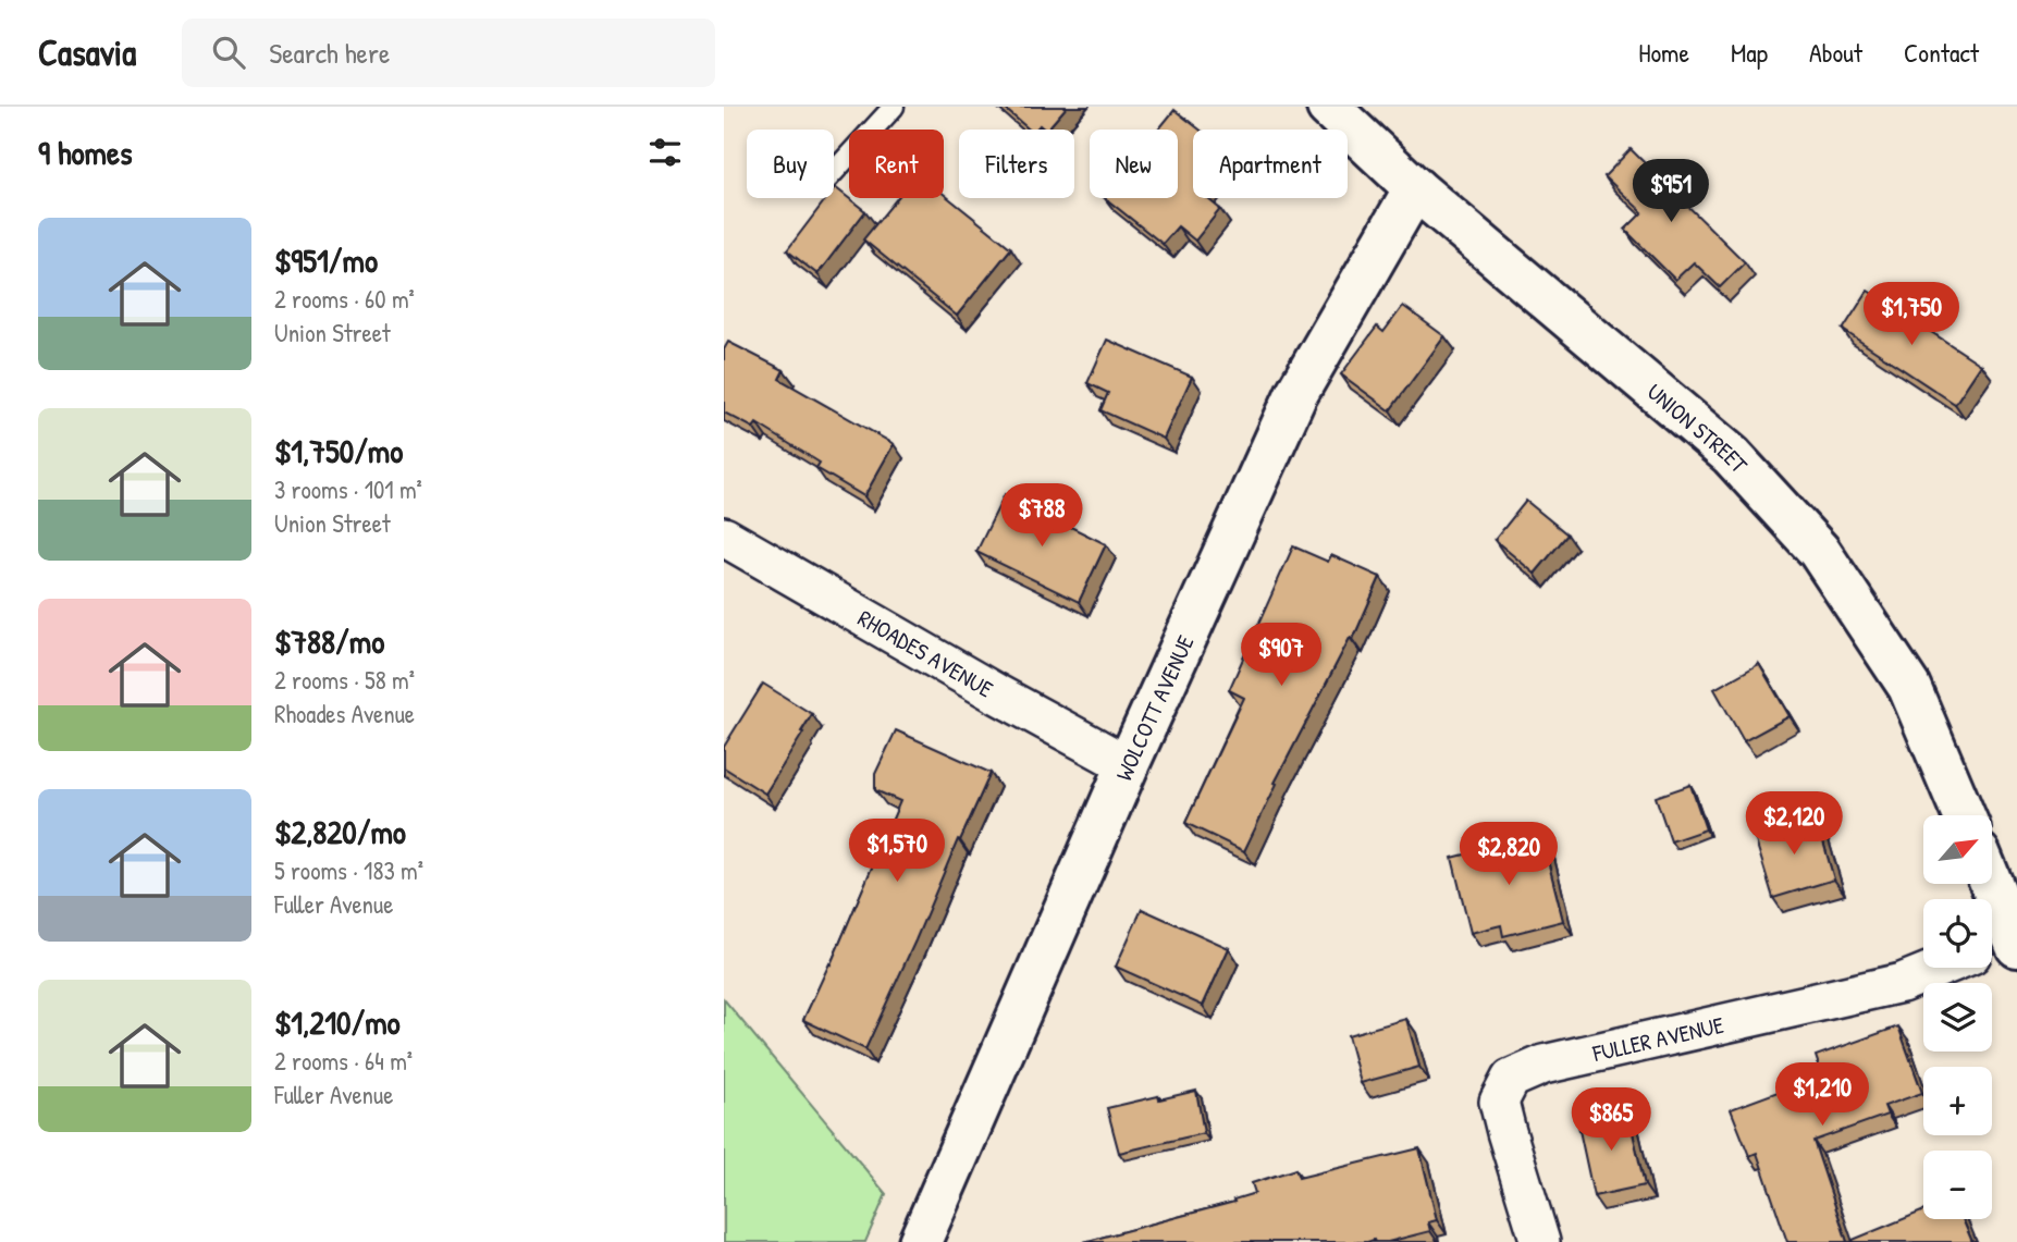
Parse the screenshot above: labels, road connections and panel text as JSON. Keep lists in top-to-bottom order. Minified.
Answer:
{"streets":{"street":["UNION STREET","RHOADES AVENUE","WOLCOTT AVENUE","FULLER AVENUE"]},"crossings":[["UNION STREET","WOLCOTT AVENUE"],["RHOADES AVENUE","WOLCOTT AVENUE"]],"north":"top right","page":{"header":"Casavia","search":"Search here","nav":["Home","Map","About","Contact"],"heading":"9 homes","chip":["Buy","Rent","Filters","New","Apartment"],"price":["$951","$1,750","$788","$907","$2,120","$1,570","$2,820","$1,210","$865"],"list":[{"name":"$951/mo","note":"2 rooms · 60 m² · Union Street"},{"name":"$1,750/mo","note":"3 rooms · 101 m² · Union Street"},{"name":"$788/mo","note":"2 rooms · 58 m² · Rhoades Avenue"},{"name":"$2,820/mo","note":"5 rooms · 183 m² · Fuller Avenue"},{"name":"$1,210/mo","note":"2 rooms · 64 m² · Fuller Avenue"}],"map_buttons":["+","−"]}}
